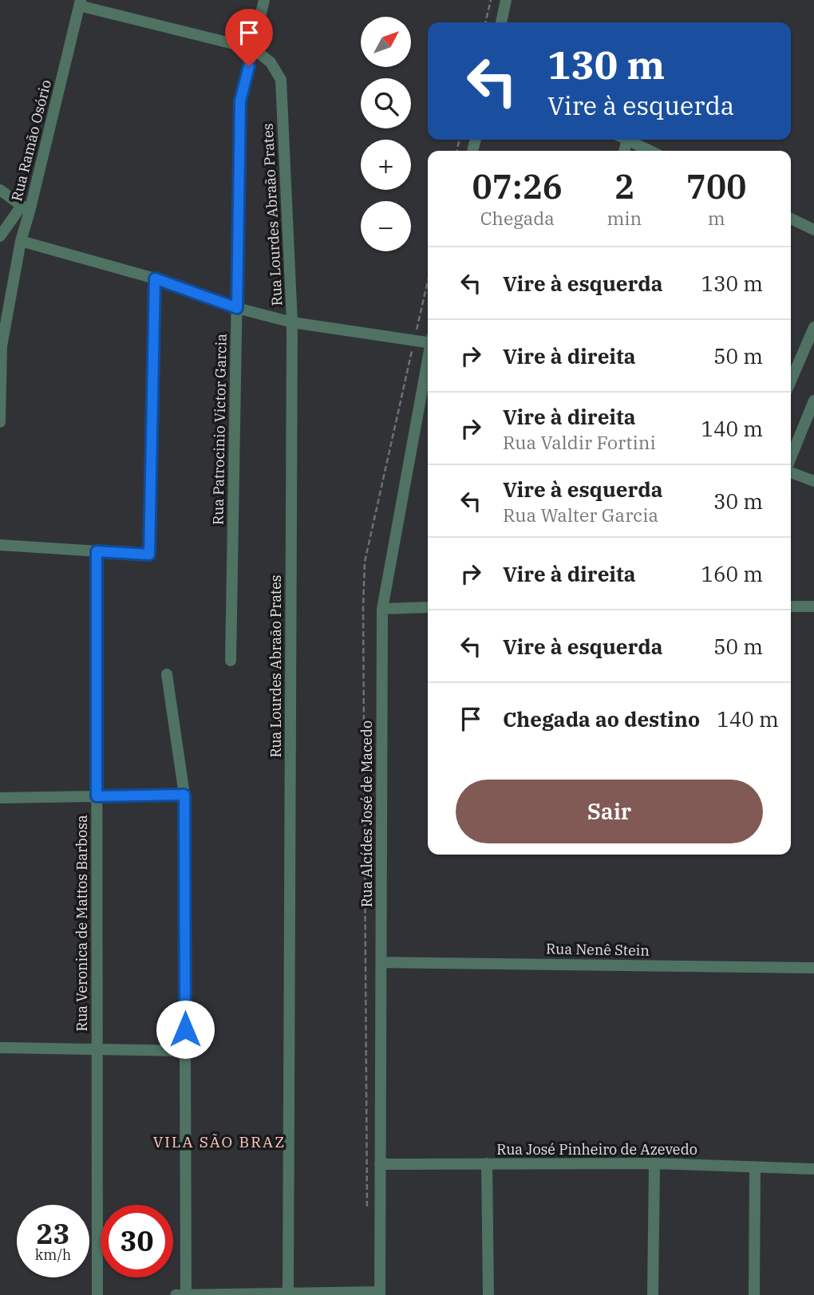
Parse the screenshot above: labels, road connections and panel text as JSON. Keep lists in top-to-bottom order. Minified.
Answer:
{"streets":{"street":["Rua Ramão Osório","Rua Lourdes Abraão Prates","Rua Patrocinio Victor Garcia","Rua Alcídes José de Macedo","Rua Veronica de Mattos Barbosa","Rua Nenê Stein","Rua José Pinheiro de Azevedo"]},"crossings":[["Rua Lourdes Abraão Prates","Rua Patrocinio Victor Garcia"],["Rua Alcídes José de Macedo","Rua Nenê Stein"],["Rua Alcídes José de Macedo","Rua José Pinheiro de Azevedo"]],"districts":["VILA SÃO BRAZ"],"north":"top right","page":{"map_buttons":["+","−"],"turn":["130 m","Vire à esquerda"],"eta":["07:26","Chegada","2","min","700","m"],"list":[{"name":"Vire à esquerda","value":"130 m"},{"name":"Vire à direita","value":"50 m"},{"name":"Vire à direita","note":"Rua Valdir Fortini","value":"140 m"},{"name":"Vire à esquerda","note":"Rua Walter Garcia","value":"30 m"},{"name":"Vire à direita","value":"160 m"},{"name":"Vire à esquerda","value":"50 m"},{"name":"Chegada ao destino","value":"140 m"}],"buttons":"Sair","speed":"23 km/h","limit":"30"}}
